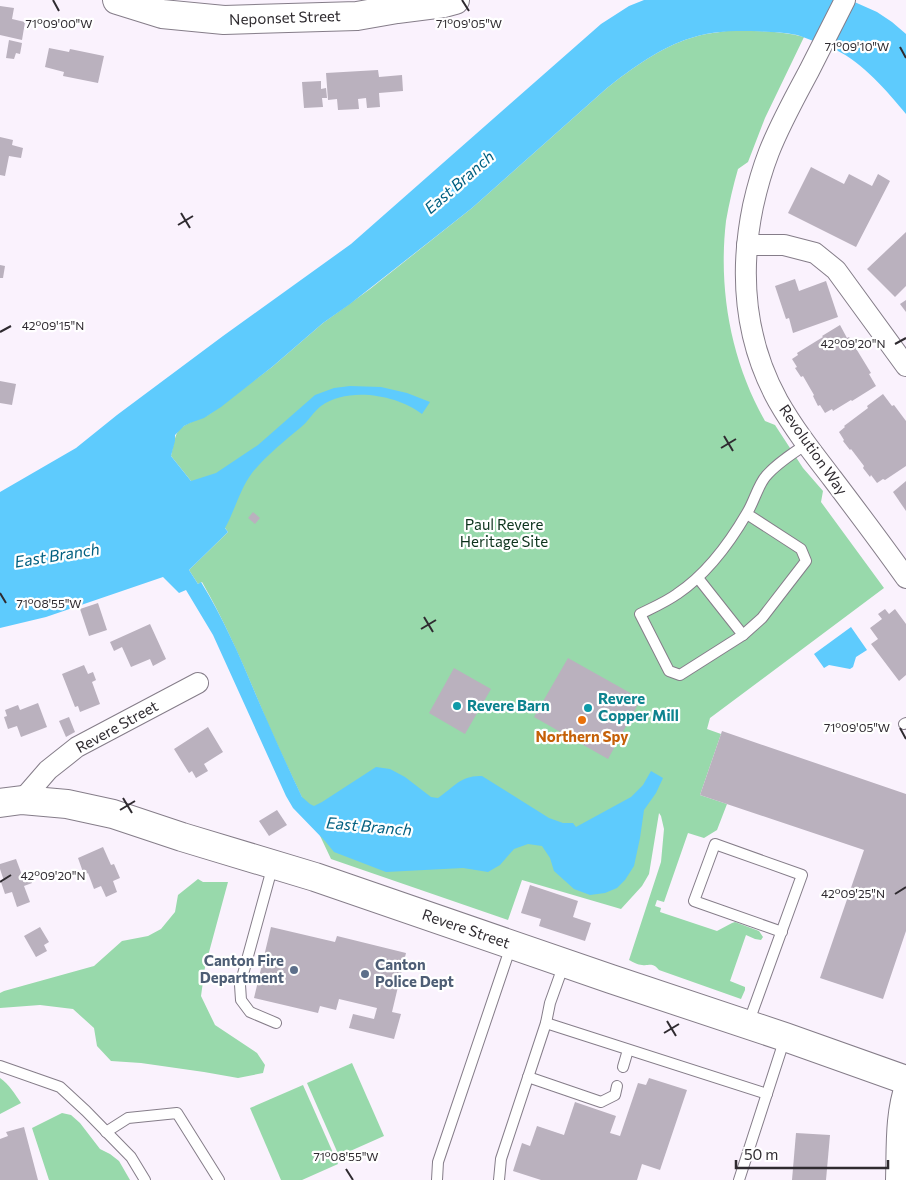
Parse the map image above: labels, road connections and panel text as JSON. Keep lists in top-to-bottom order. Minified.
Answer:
{"streets":{"street":["Neponset Street","Revolution Way","Revere Street"]},"water":["East Branch"],"parks":["Paul Revere Heritage Site"],"places":["Revere Barn","Revere Copper Mill","Northern Spy","Canton Fire Department","Canton Police Dept"],"scale_bar":"50 m","coordinates":["71°09'00\"W","71°09'05\"W","71°09'10\"W","42°09'15\"N","42°09'20\"N","71°08'55\"W","42°09'25\"N"]}
